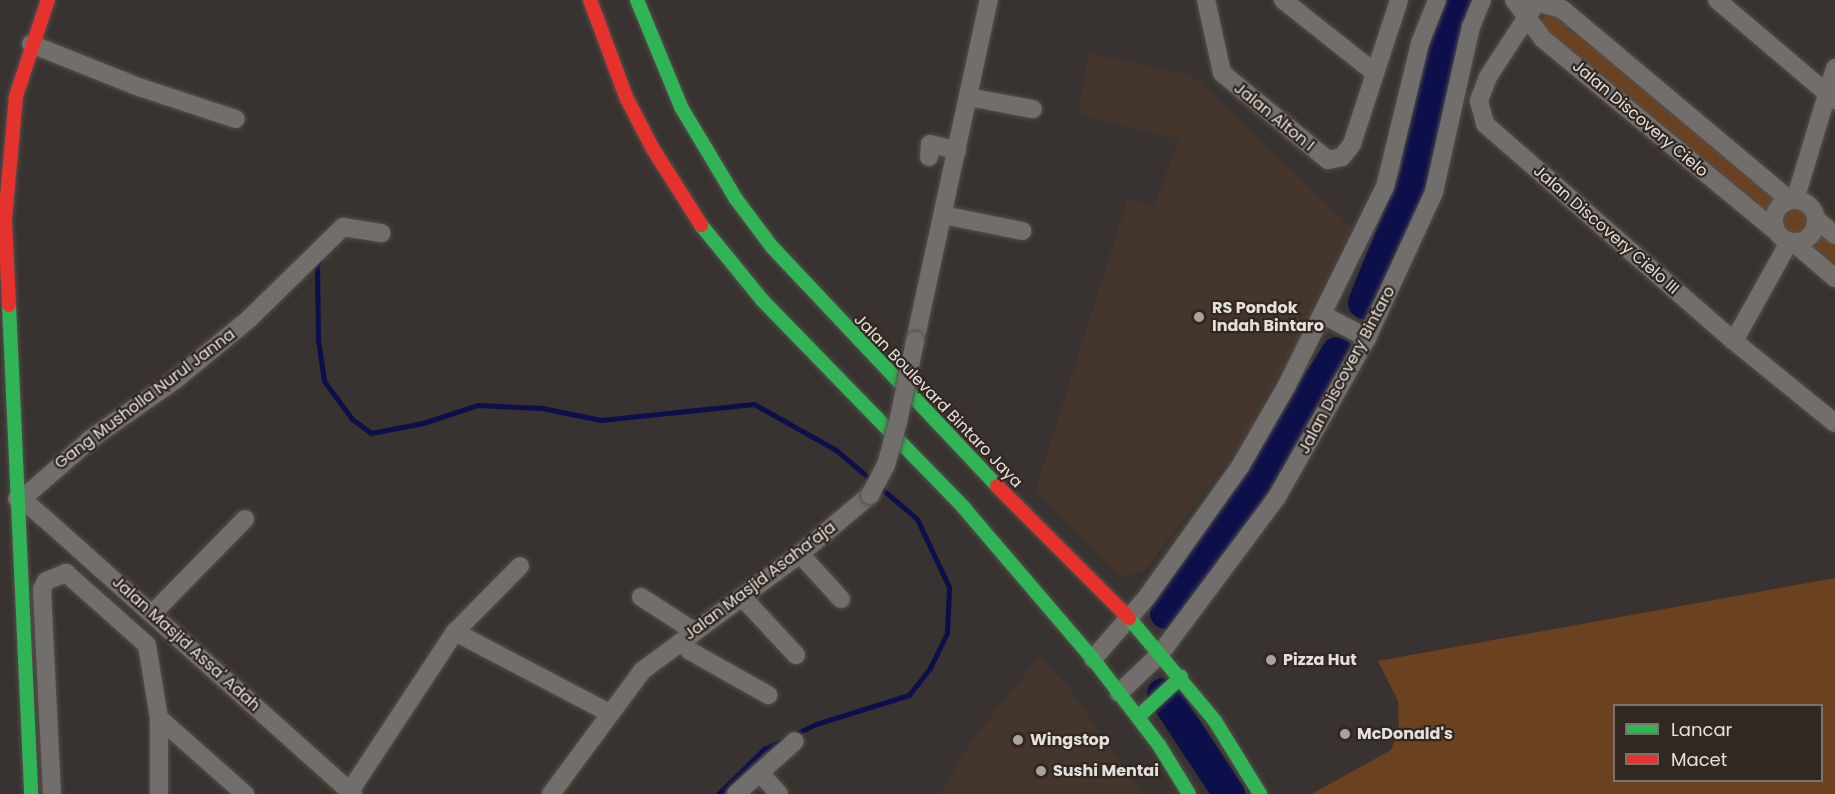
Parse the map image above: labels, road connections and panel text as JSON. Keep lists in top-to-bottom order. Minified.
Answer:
{"streets":{"main road":["Jalan Boulevard Bintaro Jaya"],"street":["Jalan Alton I","Jalan Discovery Cielo","Jalan Discovery Cielo III","Jalan Discovery Bintaro","Gang Musholla Nurul Janna","Jalan Masjid Asaha’aja","Jalan Masjid Assa' Adah"]},"crossings":[["Jalan Discovery Cielo","Jalan Discovery Cielo III"],["Jalan Discovery Bintaro","Jalan Boulevard Bintaro Jaya"],["Gang Musholla Nurul Janna","Jalan Masjid Assa' Adah"]],"places":["RS Pondok Indah Bintaro","Pizza Hut","McDonald's","Wingstop","Sushi Mentai"],"legend":["Lancar","Macet"]}
